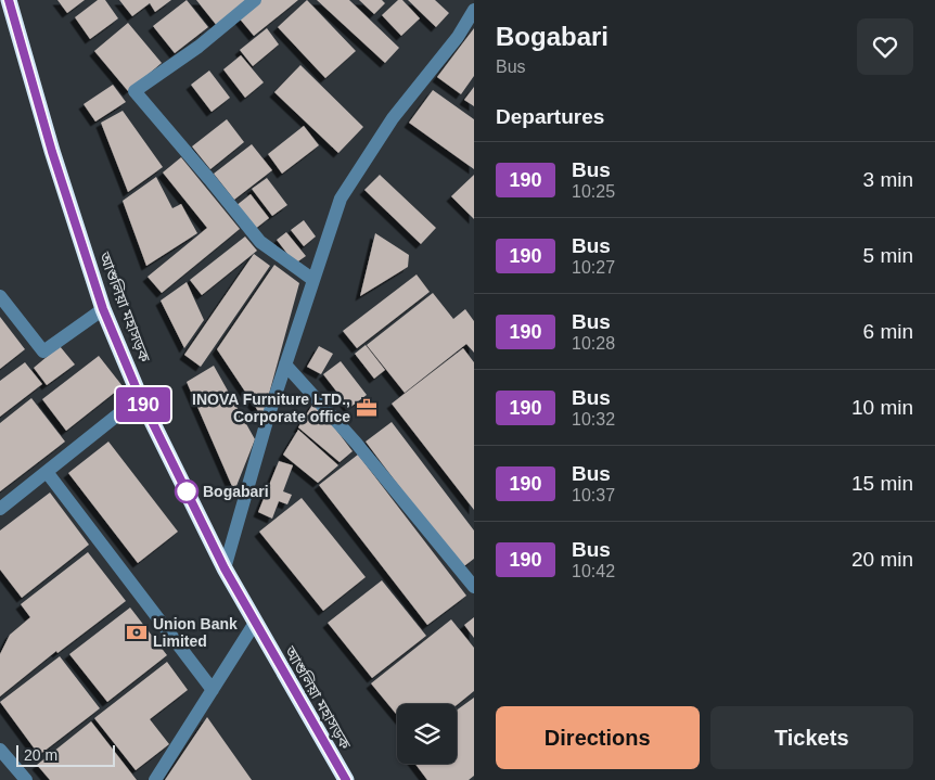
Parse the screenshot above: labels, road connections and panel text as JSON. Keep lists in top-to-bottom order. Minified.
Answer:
{"streets":{"highway":["আশুলিয়া মহাসড়ক"]},"places":{"office":["INOVA Furniture LTD., Corporate office"],"other":["Bogabari"],"bank":["Union Bank Limited"]},"lines":["bus line 190"],"scale_bar":"20 m","page":{"on_map":"190","heading":[["Bogabari","Bus"],"Departures"],"list":[{"mark":"190","name":"Bus","note":"10:25","value":"3 min"},{"mark":"190","name":"Bus","note":"10:27","value":"5 min"},{"mark":"190","name":"Bus","note":"10:28","value":"6 min"},{"mark":"190","name":"Bus","note":"10:32","value":"10 min"},{"mark":"190","name":"Bus","note":"10:37","value":"15 min"},{"mark":"190","name":"Bus","note":"10:42","value":"20 min"}],"buttons":["Directions","Tickets"],"scale":"20 m"}}
